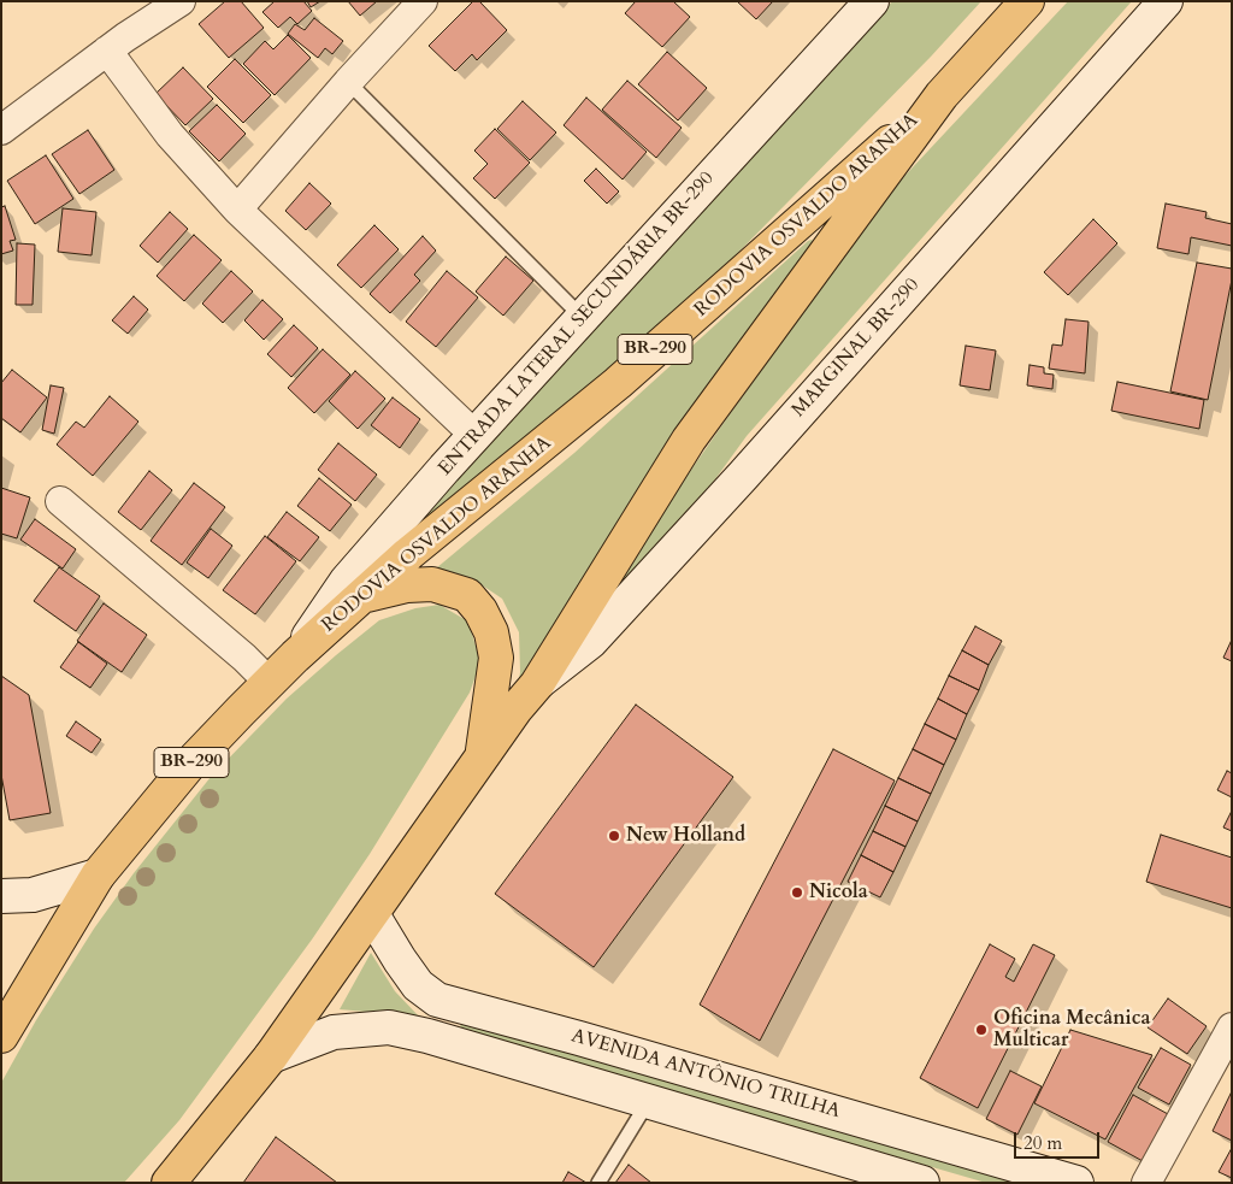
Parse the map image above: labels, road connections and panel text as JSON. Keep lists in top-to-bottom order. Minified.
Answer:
{"streets":{"highway":["RODOVIA OSVALDO ARANHA","BR-290"],"main road":["ENTRADA LATERAL SECUNDÁRIA BR-290","MARGINAL BR-290","AVENIDA ANTÔNIO TRILHA"]},"crossings":[["RODOVIA OSVALDO ARANHA","ENTRADA LATERAL SECUNDÁRIA BR-290"],["RODOVIA OSVALDO ARANHA","MARGINAL BR-290"],["RODOVIA OSVALDO ARANHA","BR-290"],["RODOVIA OSVALDO ARANHA","AVENIDA ANTÔNIO TRILHA"]],"places":["New Holland","Nicola","Oficina Mecânica Multicar"],"scale_bar":"20 m"}
